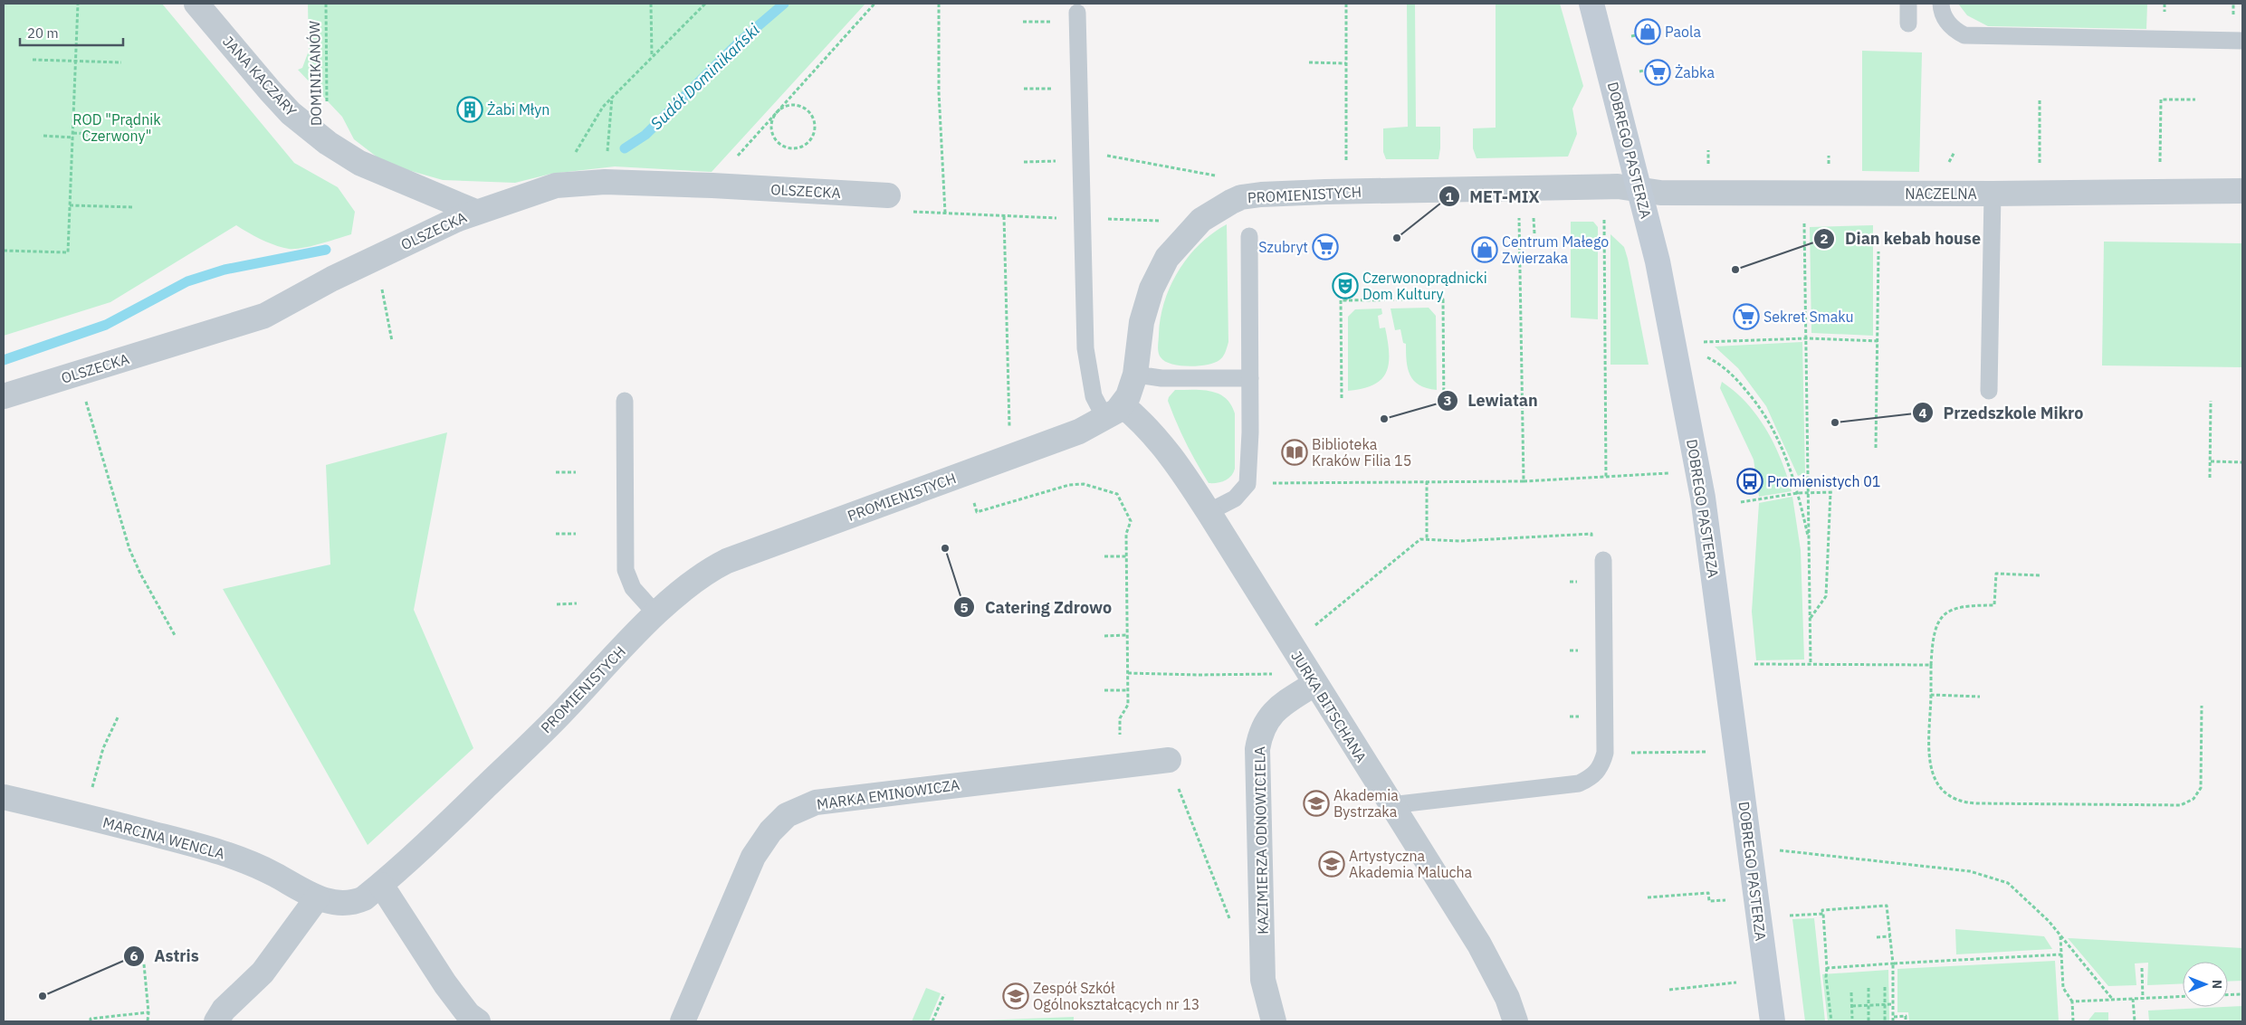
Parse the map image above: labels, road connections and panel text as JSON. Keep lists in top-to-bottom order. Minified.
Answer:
{"streets":{"street":["JANA KACZARY","DOBREGO PASTERZA","OLSZECKA","NACZELNA","PROMIENISTYCH","JURKA BITSCHANA","MARKA EMINOWICZA","MARCINA WENCLA","KAZIMIERZA ODNOWICIELA"],"path":["DOMINIKANÓW"]},"crossings":[["DOMINIKANÓW","JANA KACZARY"],["JANA KACZARY","OLSZECKA"],["DOBREGO PASTERZA","NACZELNA"],["DOBREGO PASTERZA","PROMIENISTYCH"],["NACZELNA","PROMIENISTYCH"],["PROMIENISTYCH","JURKA BITSCHANA"],["PROMIENISTYCH","MARCINA WENCLA"],["JURKA BITSCHANA","KAZIMIERZA ODNOWICIELA"]],"water":["Sudół Dominikański"],"parks":["ROD \"Prądnik Czerwony\""],"places":{"shop":["Paola","Centrum Małego Zwierzaka"],"supermarket":["Żabka","Szubryt","Sekret Smaku"],"building":["Żabi Młyn"],"other":["MET-MIX","Dian kebab house","Lewiatan","Przedszkole Mikro","Catering Zdrowo","Astris"],"theatre":["Czerwonoprądnicki Dom Kultury"],"library":["Biblioteka Kraków Filia 15"],"bus stop":["Promienistych 01"],"school or university":["Akademia Bystrzaka","Artystyczna Akademia Malucha","Zespół Szkół Ogólnokształcących nr 13"]},"scale_bar":"20 m","north":"right"}
